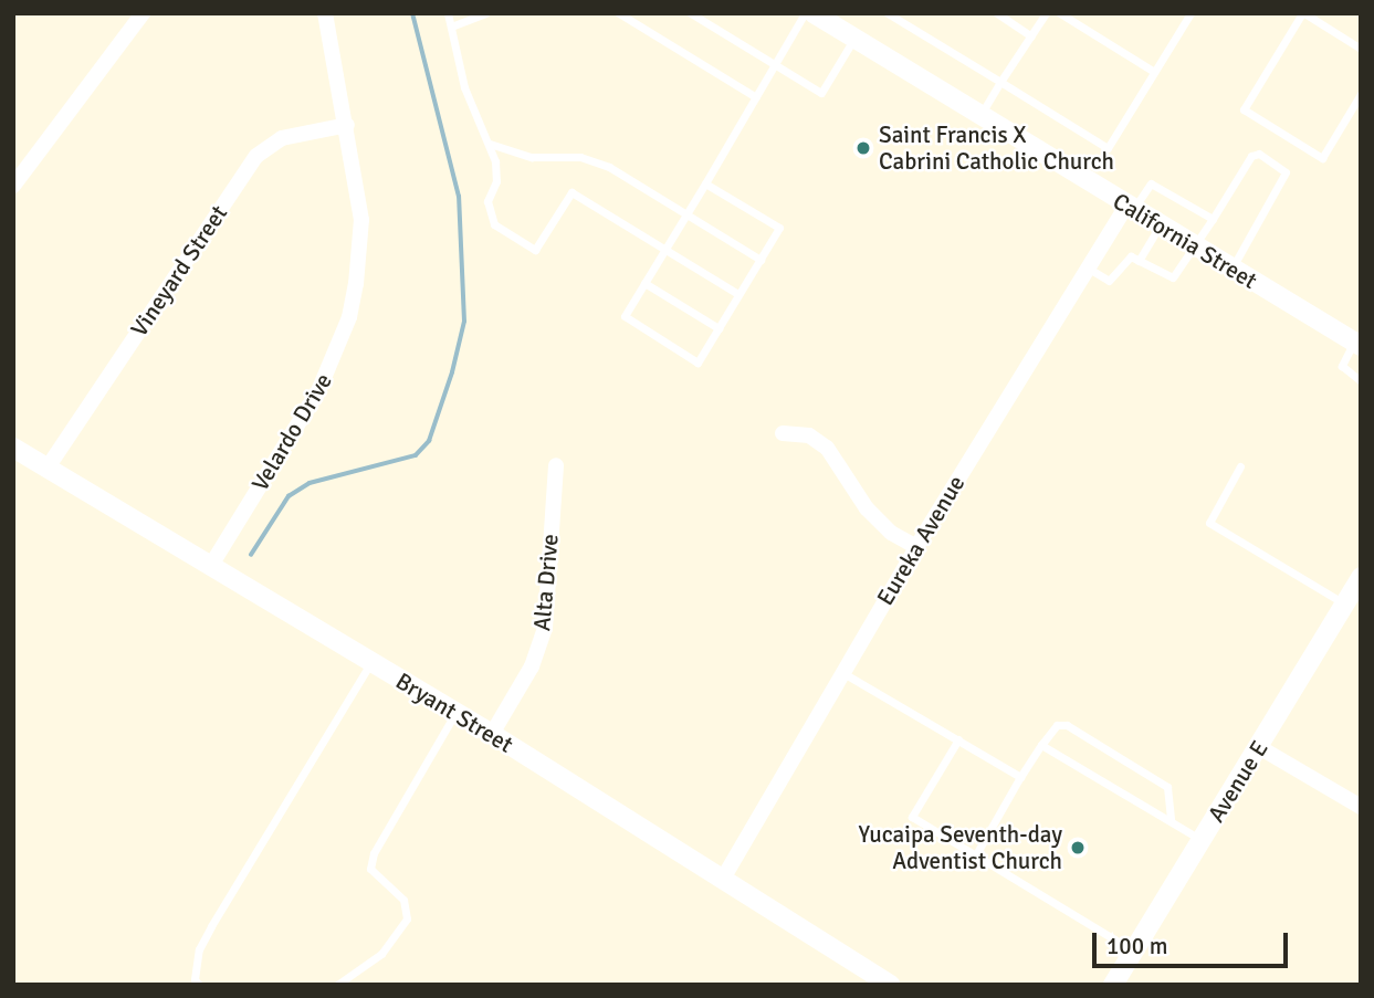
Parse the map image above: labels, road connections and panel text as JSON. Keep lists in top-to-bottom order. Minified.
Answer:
{"streets":{"street":["California Street","Vineyard Street","Velardo Drive","Eureka Avenue","Alta Drive","Bryant Street","Avenue E"]},"crossings":[["California Street","Eureka Avenue"],["Vineyard Street","Velardo Drive"],["Vineyard Street","Bryant Street"],["Velardo Drive","Bryant Street"],["Eureka Avenue","Bryant Street"],["Alta Drive","Bryant Street"]],"places":["Saint Francis X Cabrini Catholic Church","Yucaipa Seventh-day Adventist Church"],"scale_bar":"100 m"}
